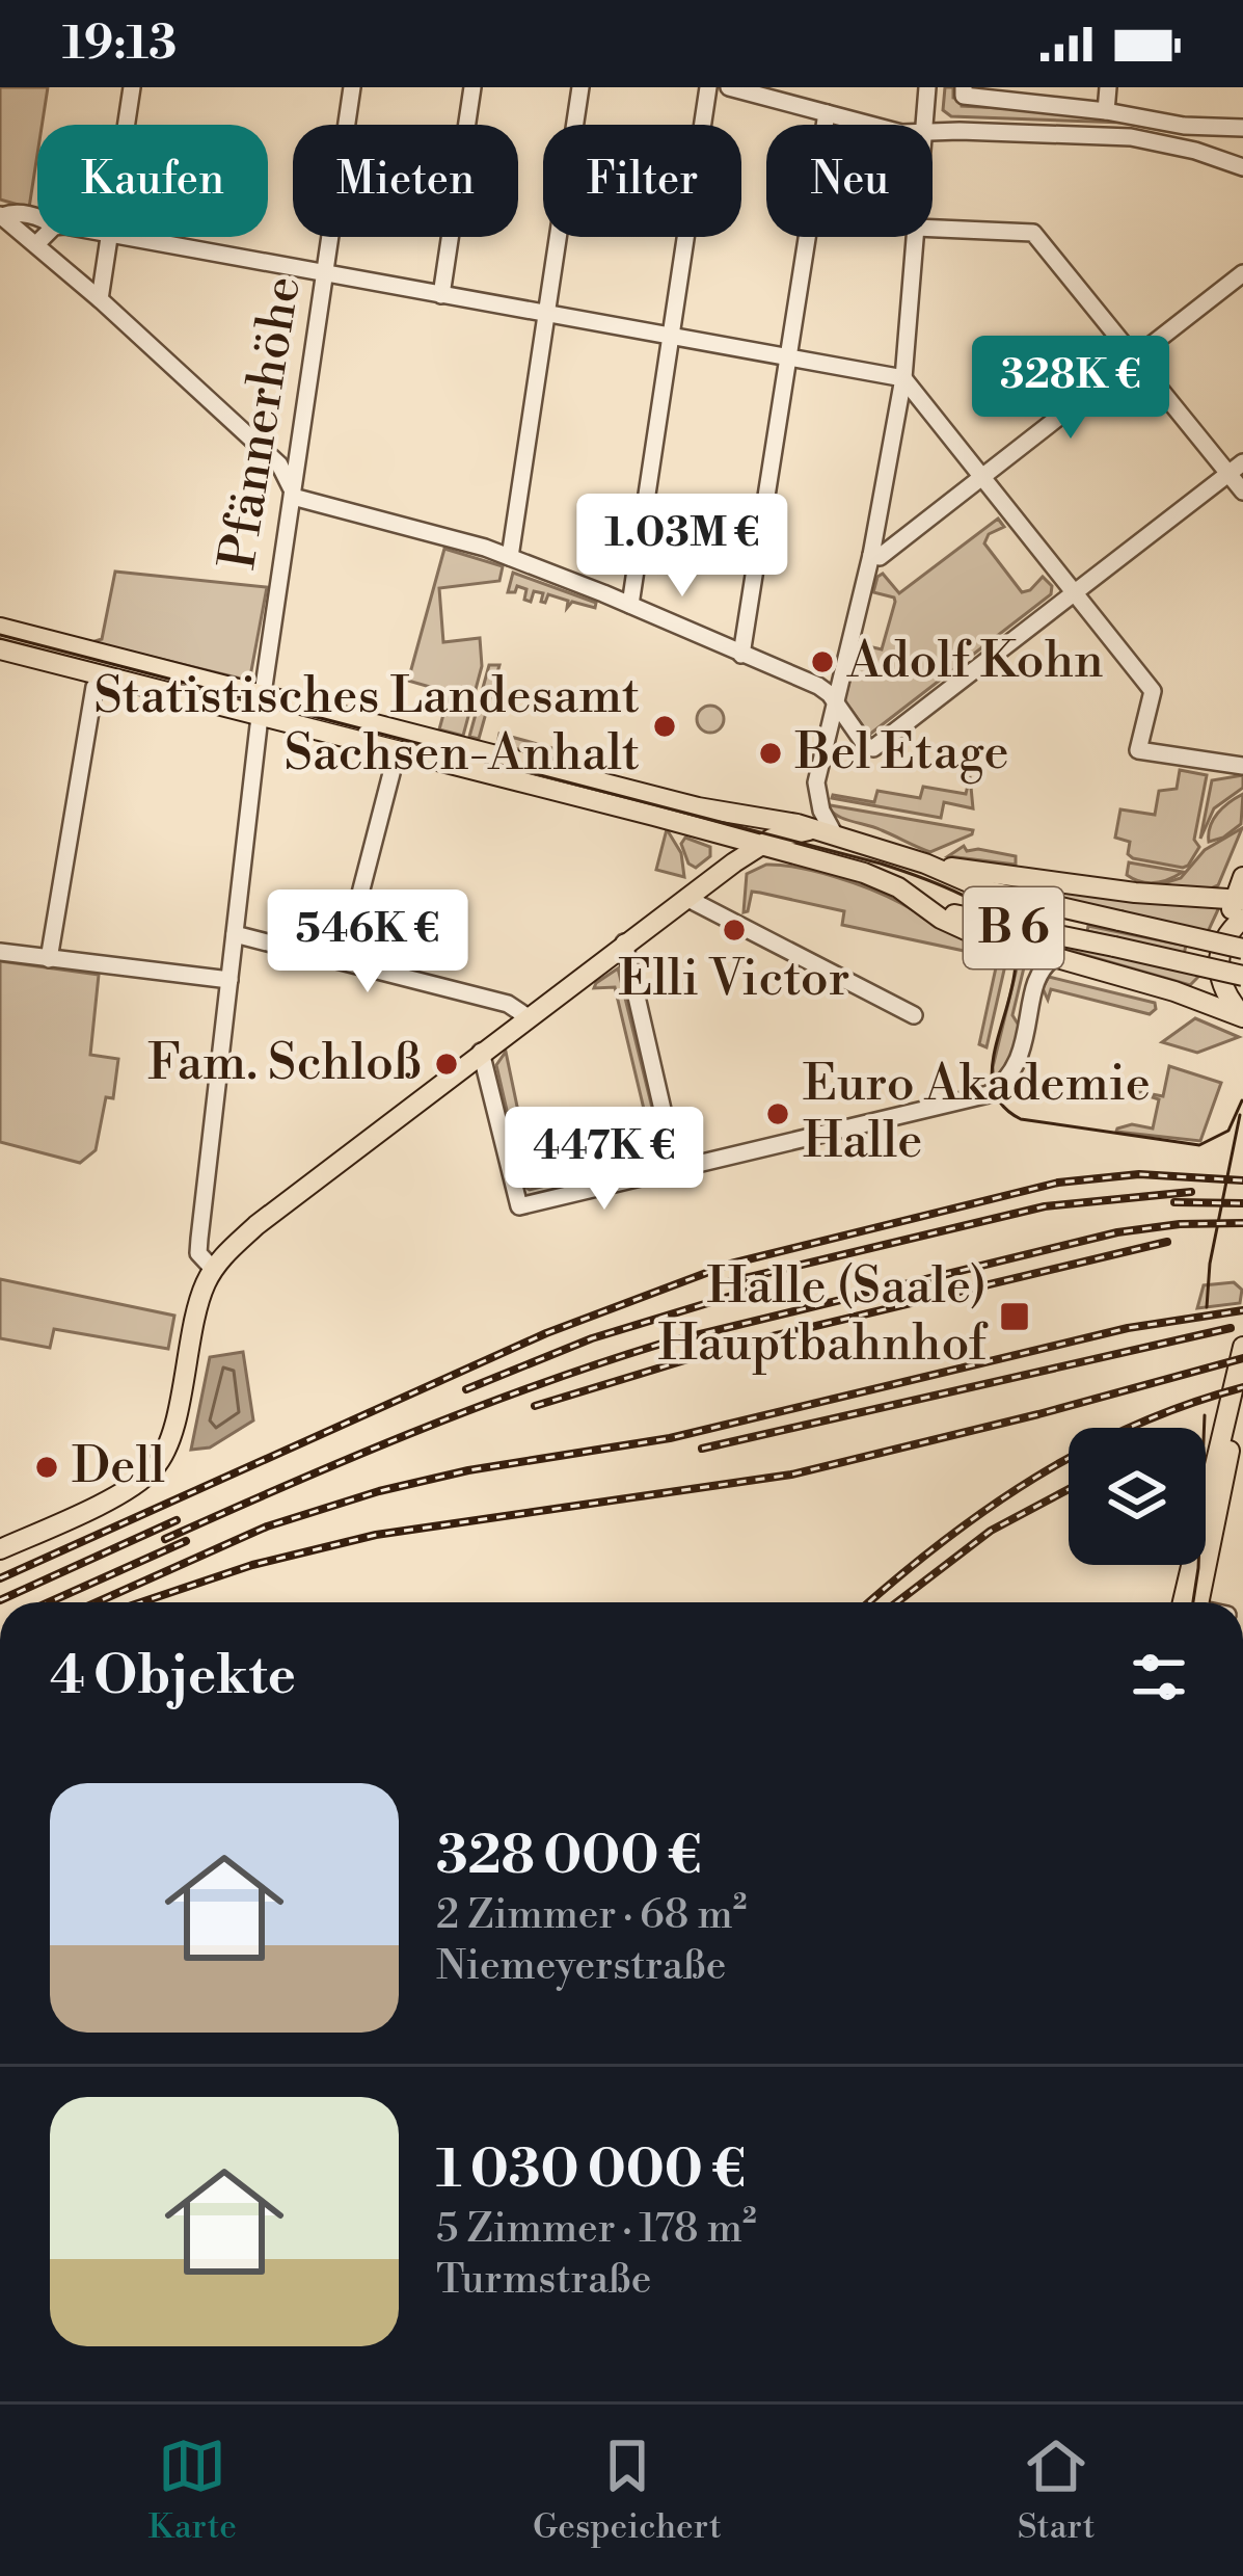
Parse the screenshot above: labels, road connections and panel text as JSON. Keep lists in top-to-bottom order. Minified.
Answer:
{"streets":{"main road":["B 6"],"street":["Pfännerhöhe"]},"places":{"other":["Adolf Kohn","Statistisches Landesamt Sachsen-Anhalt","Bel Etage","Elli Victor","Fam. Schloß","Euro Akademie Halle","Dell"],"transit":["Halle (Saale) Hauptbahnhof"]},"page":{"status":"19:13","chip":["Kaufen","Mieten","Filter","Neu"],"price":["328K €","1.03M €","546K €","447K €"],"heading":"4 Objekte","list":[{"name":"328 000 €","note":"2 Zimmer · 68 m² · Niemeyerstraße"},{"name":"1 030 000 €","note":"5 Zimmer · 178 m² · Turmstraße"}],"tabs":["Karte","Gespeichert","Start"]}}
